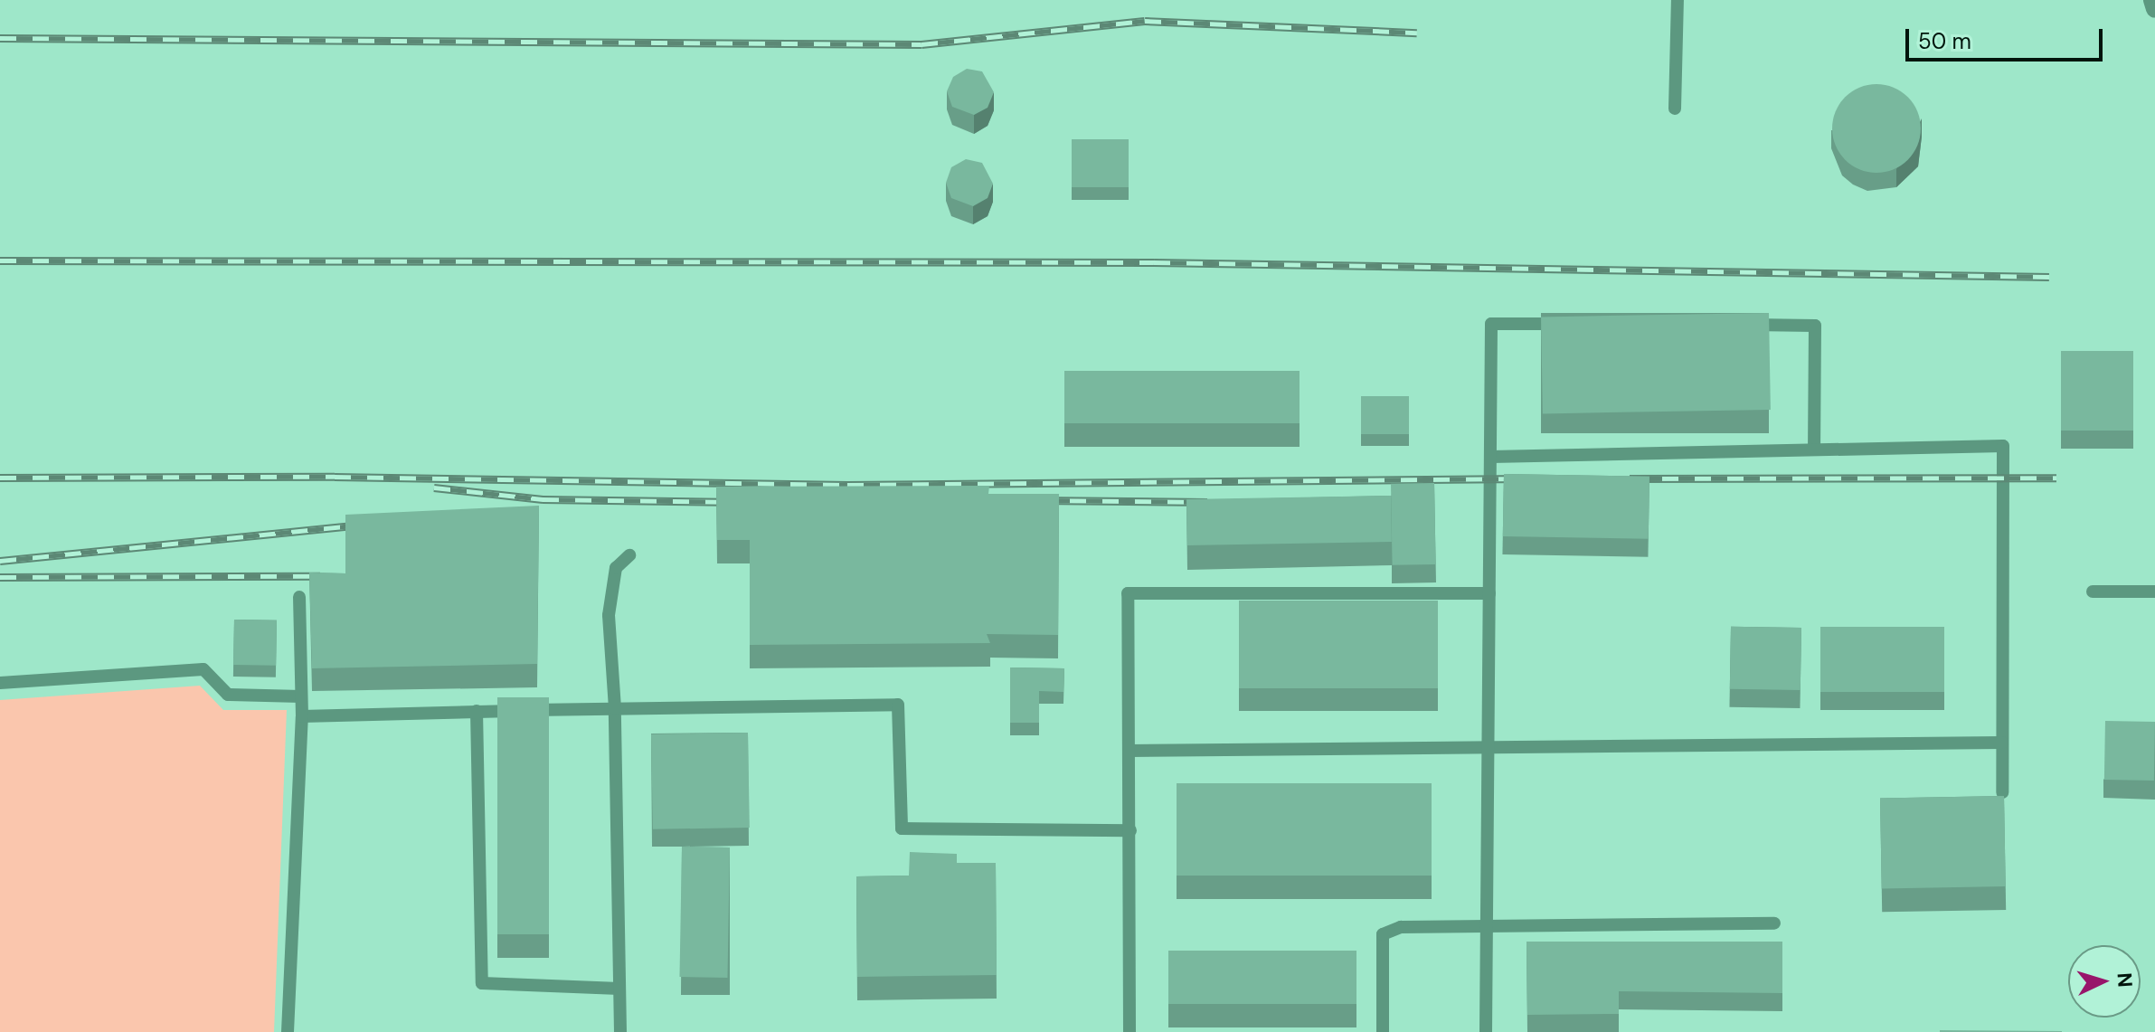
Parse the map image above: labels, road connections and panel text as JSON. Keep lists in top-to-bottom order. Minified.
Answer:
{"scale_bar":"50 m","north":"right"}
